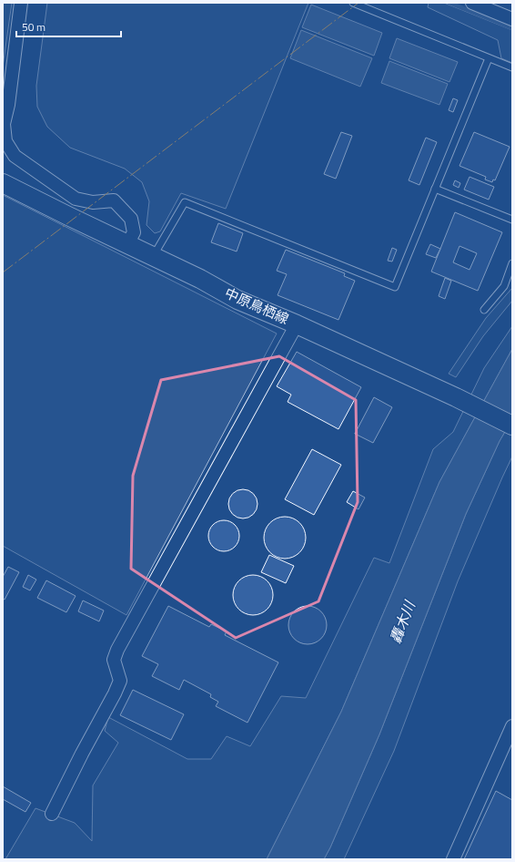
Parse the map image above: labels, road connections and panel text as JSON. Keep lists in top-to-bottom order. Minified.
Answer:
{"streets":{"main road":["中原鳥栖線"]},"water":["轟木川"],"scale_bar":"50 m"}
